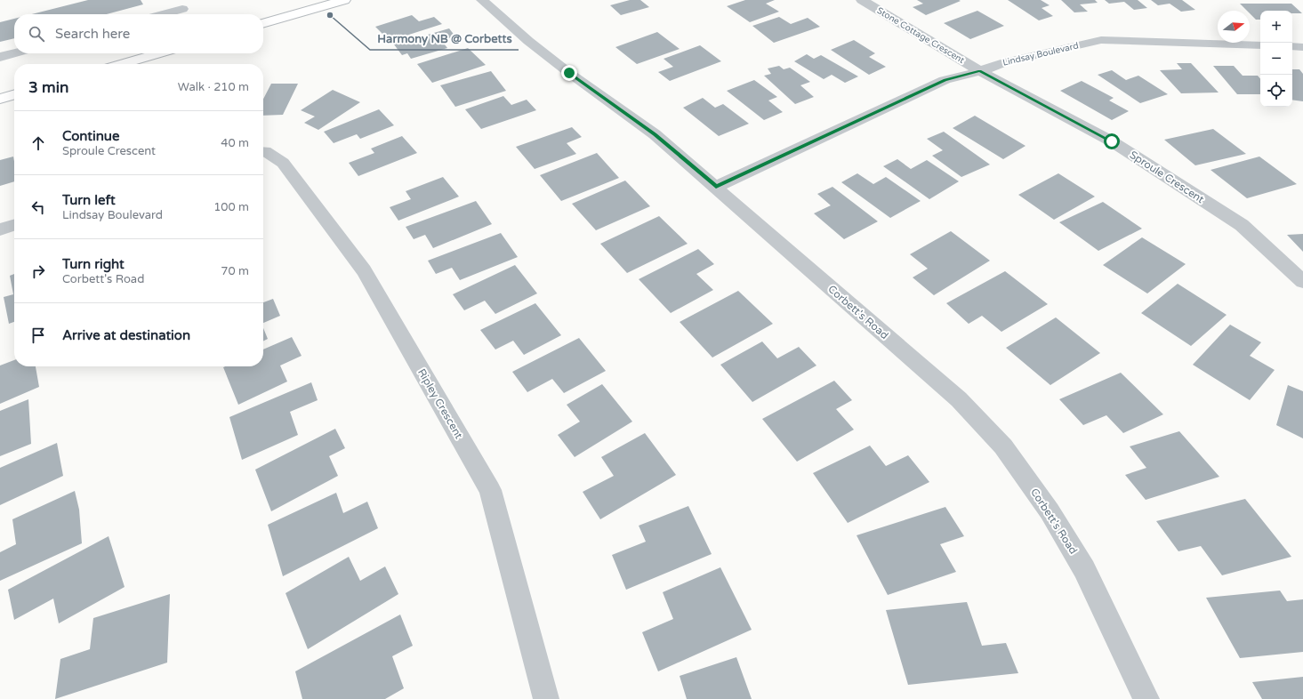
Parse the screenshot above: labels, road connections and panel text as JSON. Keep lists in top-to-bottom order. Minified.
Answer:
{"streets":{"street":["Stone Cottage Crescent","Lindsay Boulevard","Sproule Crescent","Corbett's Road","Ripley Crescent"]},"crossings":[["Stone Cottage Crescent","Lindsay Boulevard"],["Stone Cottage Crescent","Sproule Crescent"],["Lindsay Boulevard","Sproule Crescent"],["Lindsay Boulevard","Corbett's Road"]],"places":["Harmony NB @ Corbetts"],"north":"right","page":{"map_buttons":["+","−"],"search":"Search here","heading":["3 min","Walk · 210 m"],"list":[["Continue","Sproule Crescent","40 m"],["Turn left","Lindsay Boulevard","100 m"],["Turn right","Corbett's Road","70 m"],"Arrive at destination"]}}
